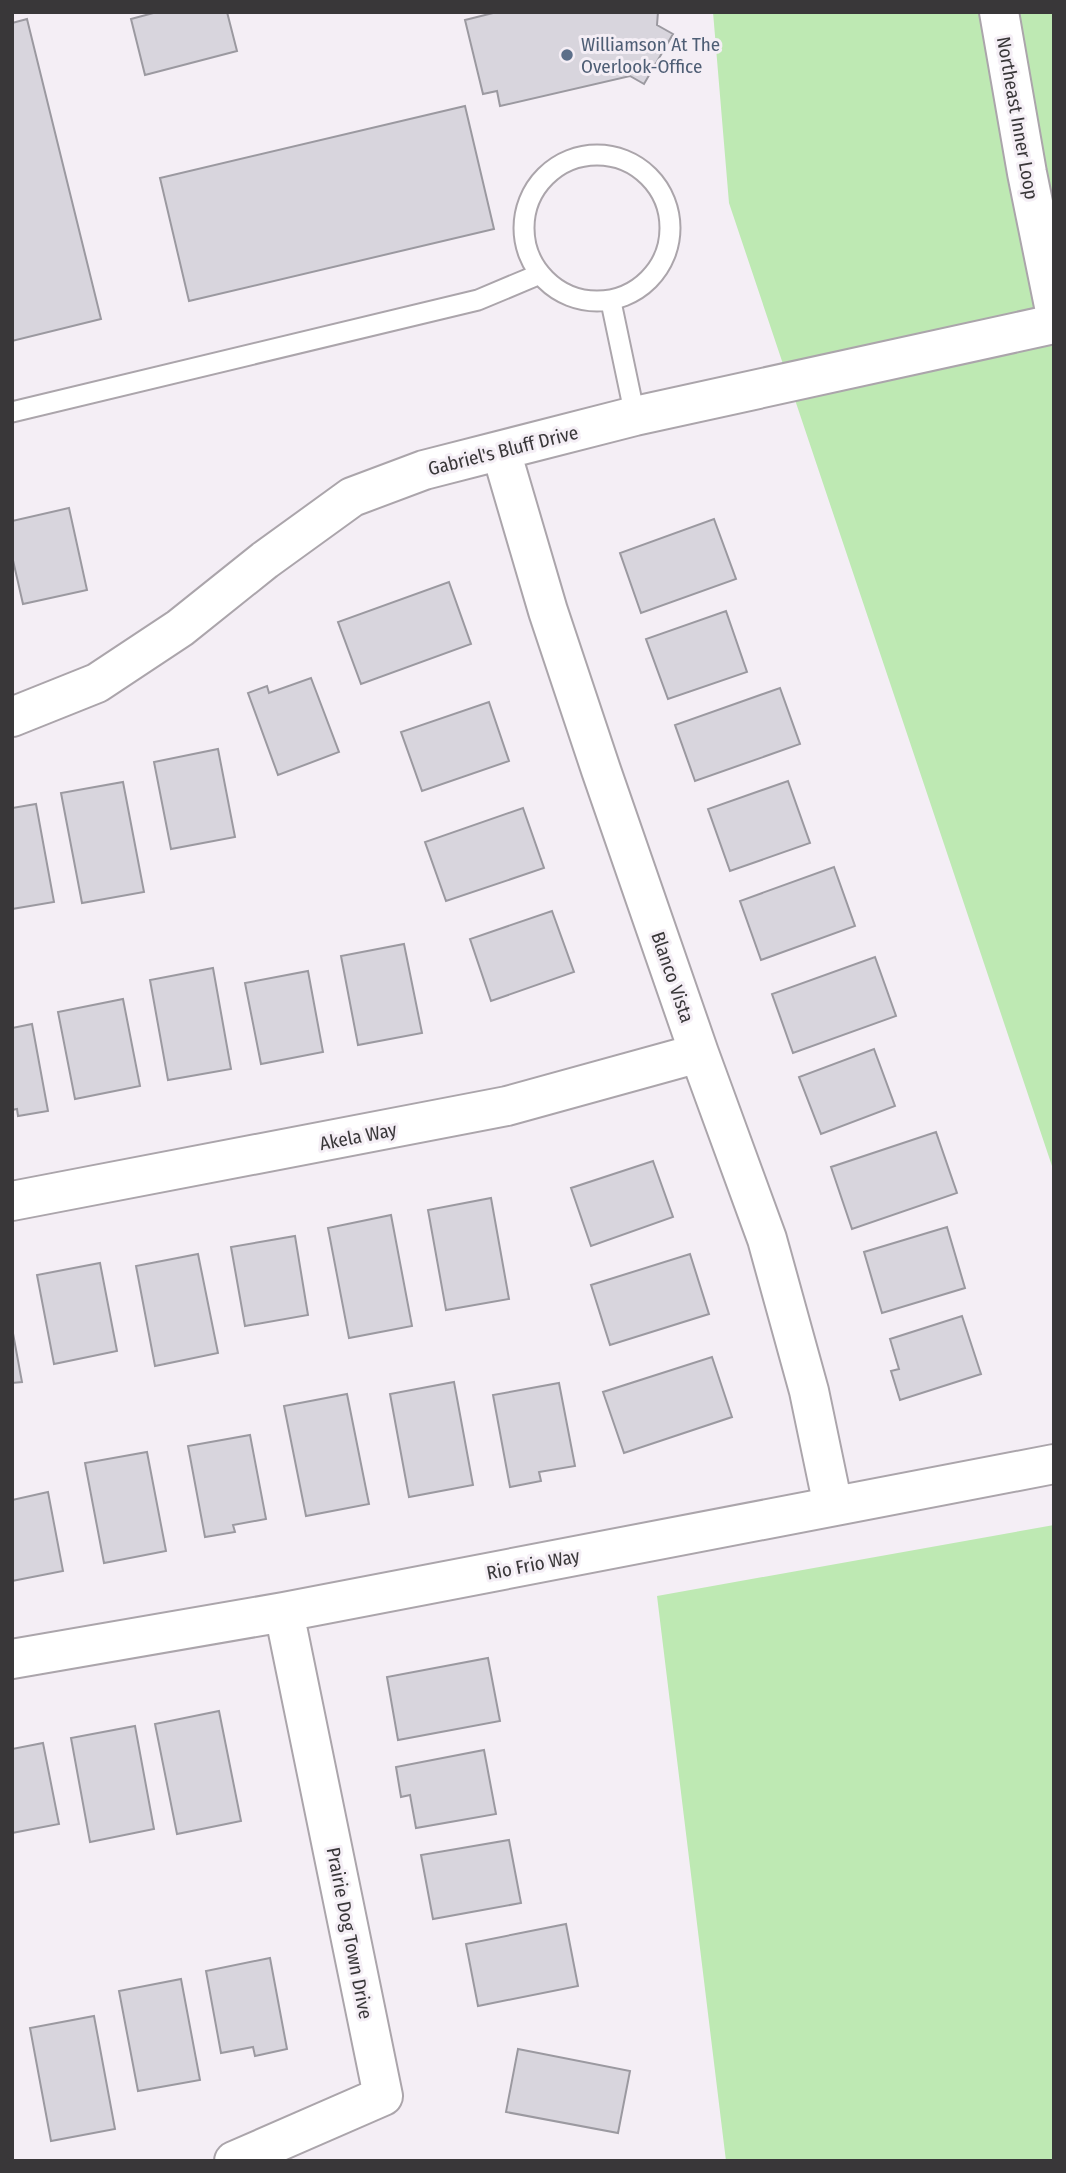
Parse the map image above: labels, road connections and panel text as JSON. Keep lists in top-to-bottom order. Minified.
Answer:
{"streets":{"street":["Northeast Inner Loop","Gabriel's Bluff Drive","Blanco Vista","Akela Way","Rio Frio Way","Prairie Dog Town Drive"]},"crossings":[["Gabriel's Bluff Drive","Blanco Vista"],["Blanco Vista","Akela Way"],["Blanco Vista","Rio Frio Way"],["Rio Frio Way","Prairie Dog Town Drive"]],"places":["Williamson At The Overlook-Office"]}
